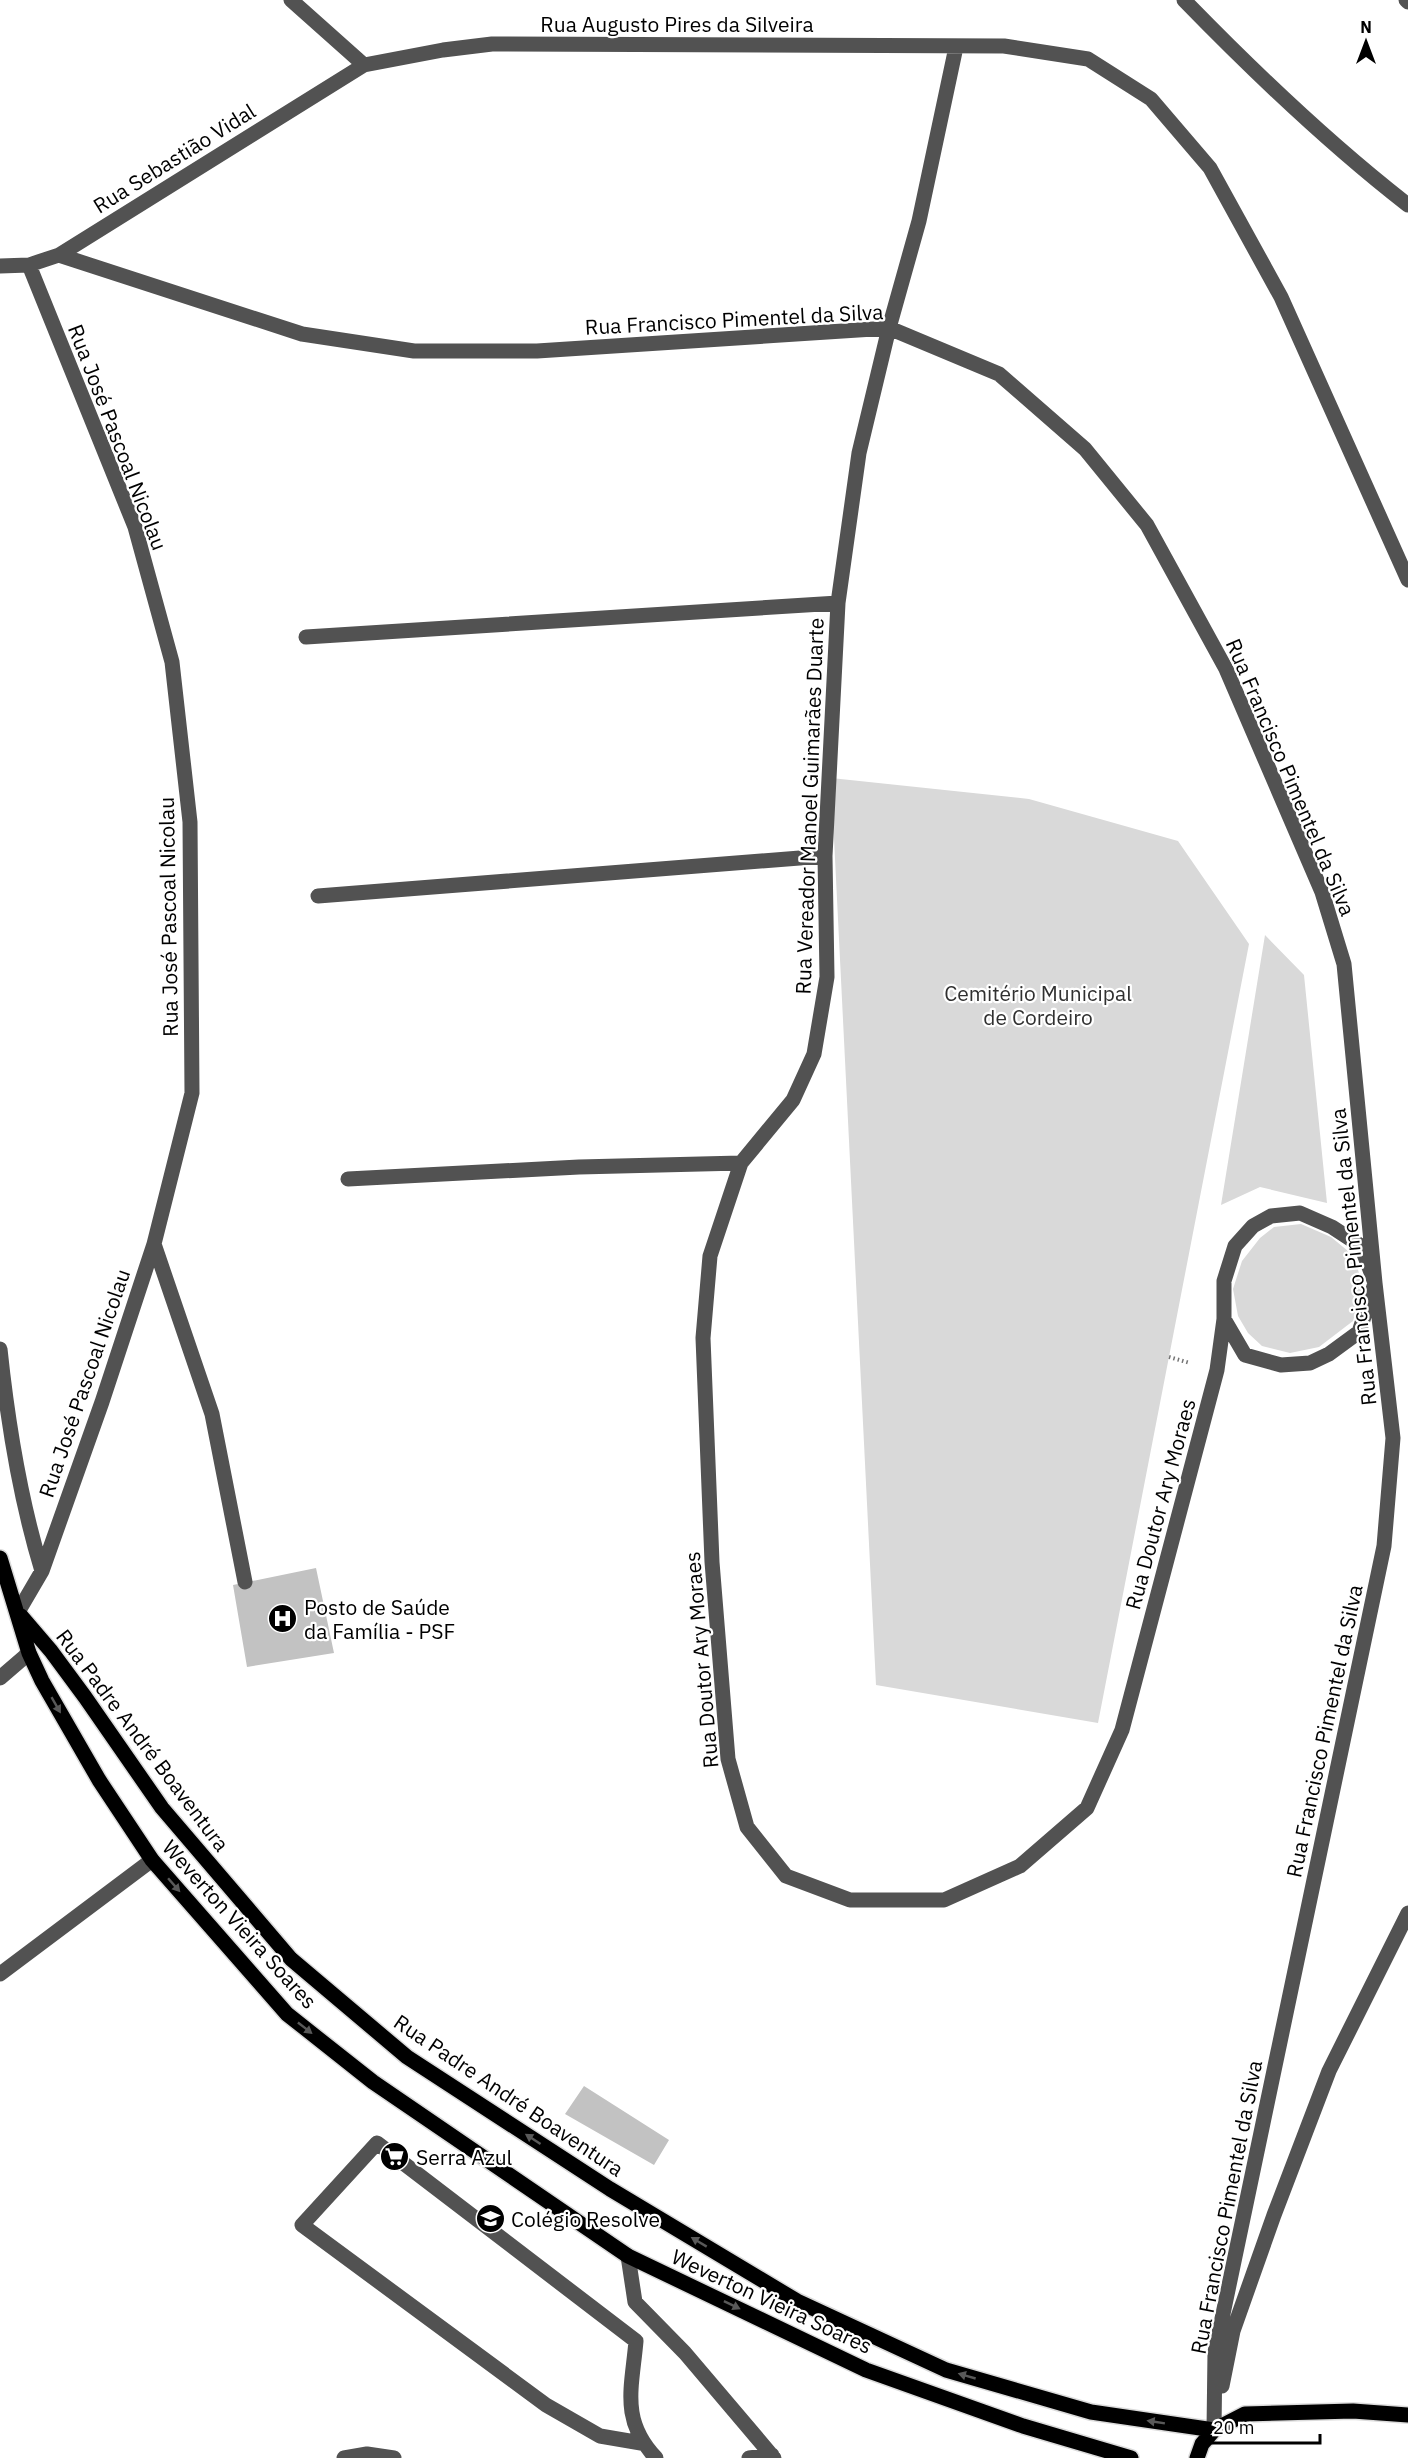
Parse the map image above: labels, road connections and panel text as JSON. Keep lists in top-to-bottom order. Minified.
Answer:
{"streets":{"main road":["Rua Padre André Boaventura","Weverton Vieira Soares"],"street":["Rua Augusto Pires da Silveira","Rua Sebastião Vidal","Rua Francisco Pimentel da Silva","Rua José Pascoal Nicolau","Rua Vereador Manoel Guimarães Duarte","Rua Doutor Ary Moraes"]},"crossings":[["Rua Augusto Pires da Silveira","Rua Sebastião Vidal"],["Rua Augusto Pires da Silveira","Rua Vereador Manoel Guimarães Duarte"],["Rua Sebastião Vidal","Rua Francisco Pimentel da Silva"],["Rua Sebastião Vidal","Rua José Pascoal Nicolau"],["Rua Francisco Pimentel da Silva","Rua Vereador Manoel Guimarães Duarte"],["Rua Francisco Pimentel da Silva","Rua Doutor Ary Moraes"],["Rua Francisco Pimentel da Silva","Rua Padre André Boaventura"],["Rua Vereador Manoel Guimarães Duarte","Rua Doutor Ary Moraes"],["Rua Padre André Boaventura","Weverton Vieira Soares"]],"one_way":["Rua Padre André Boaventura","Weverton Vieira Soares"],"parks":["Cemitério Municipal de Cordeiro"],"places":{"hospital":["Posto de Saúde da Família - PSF"],"supermarket":["Serra Azul"],"school or university":["Colégio Resolve"]},"scale_bar":"20 m","north":"top"}
